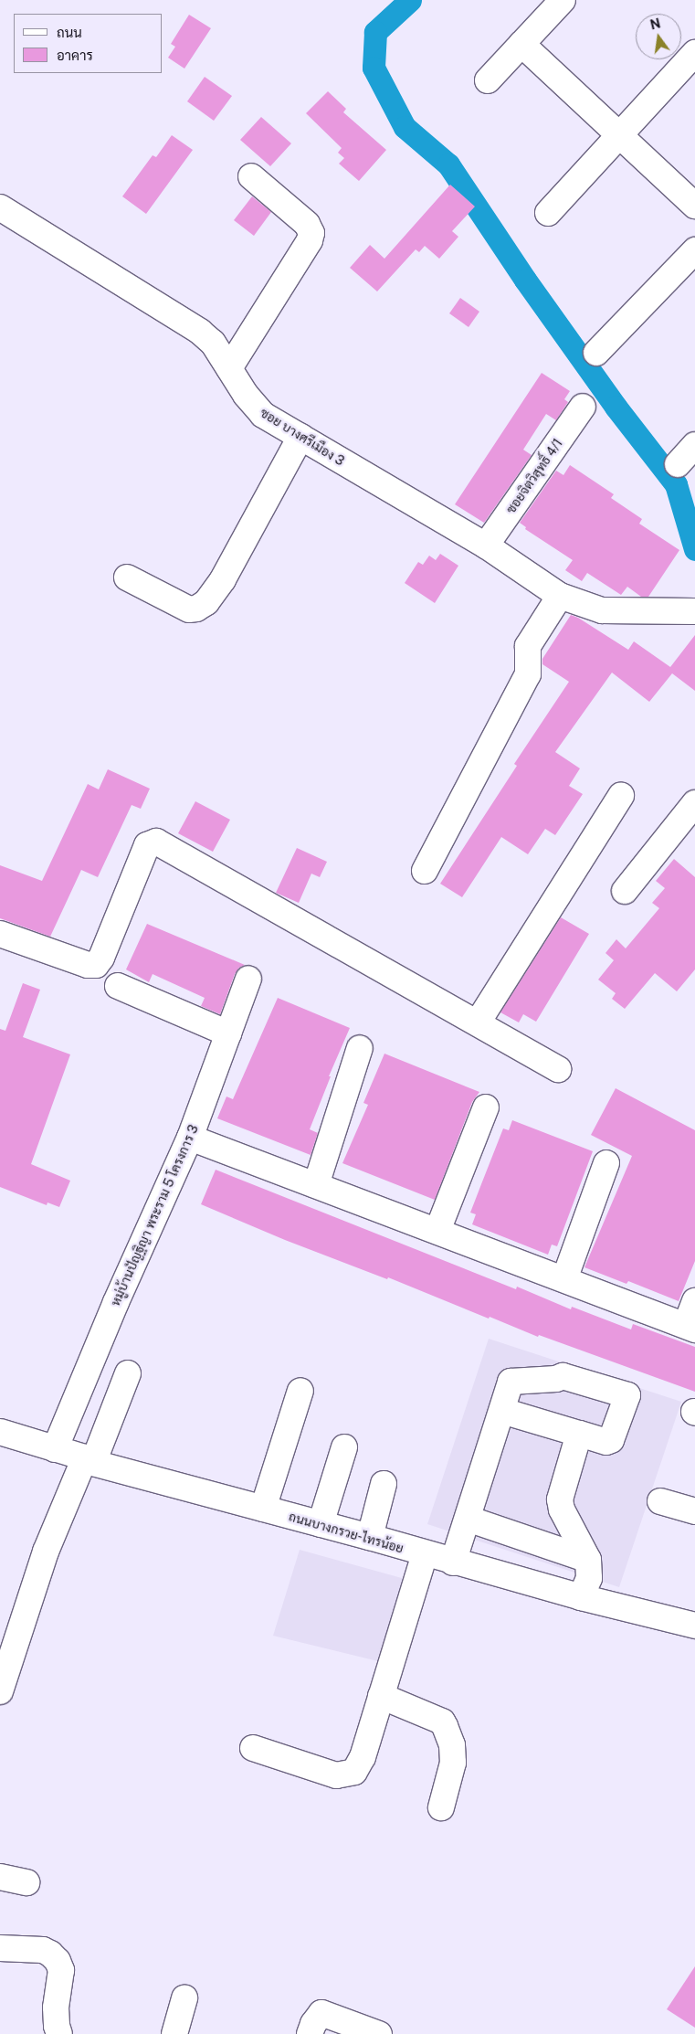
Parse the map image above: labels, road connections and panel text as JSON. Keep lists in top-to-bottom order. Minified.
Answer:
{"streets":{"street":["ซอย บางศรีเมือง 3","ซอยจิตวิสุทธิ์ 4/1","หมู่บ้านปัญฐิญา พระราม 5 โครงการ 3","ถนนบางกรวย-ไทรน้อย"]},"crossings":[["ซอย บางศรีเมือง 3","ซอยจิตวิสุทธิ์ 4/1"],["หมู่บ้านปัญฐิญา พระราม 5 โครงการ 3","ถนนบางกรวย-ไทรน้อย"]],"legend":["ถนน","อาคาร"],"north":"top"}
